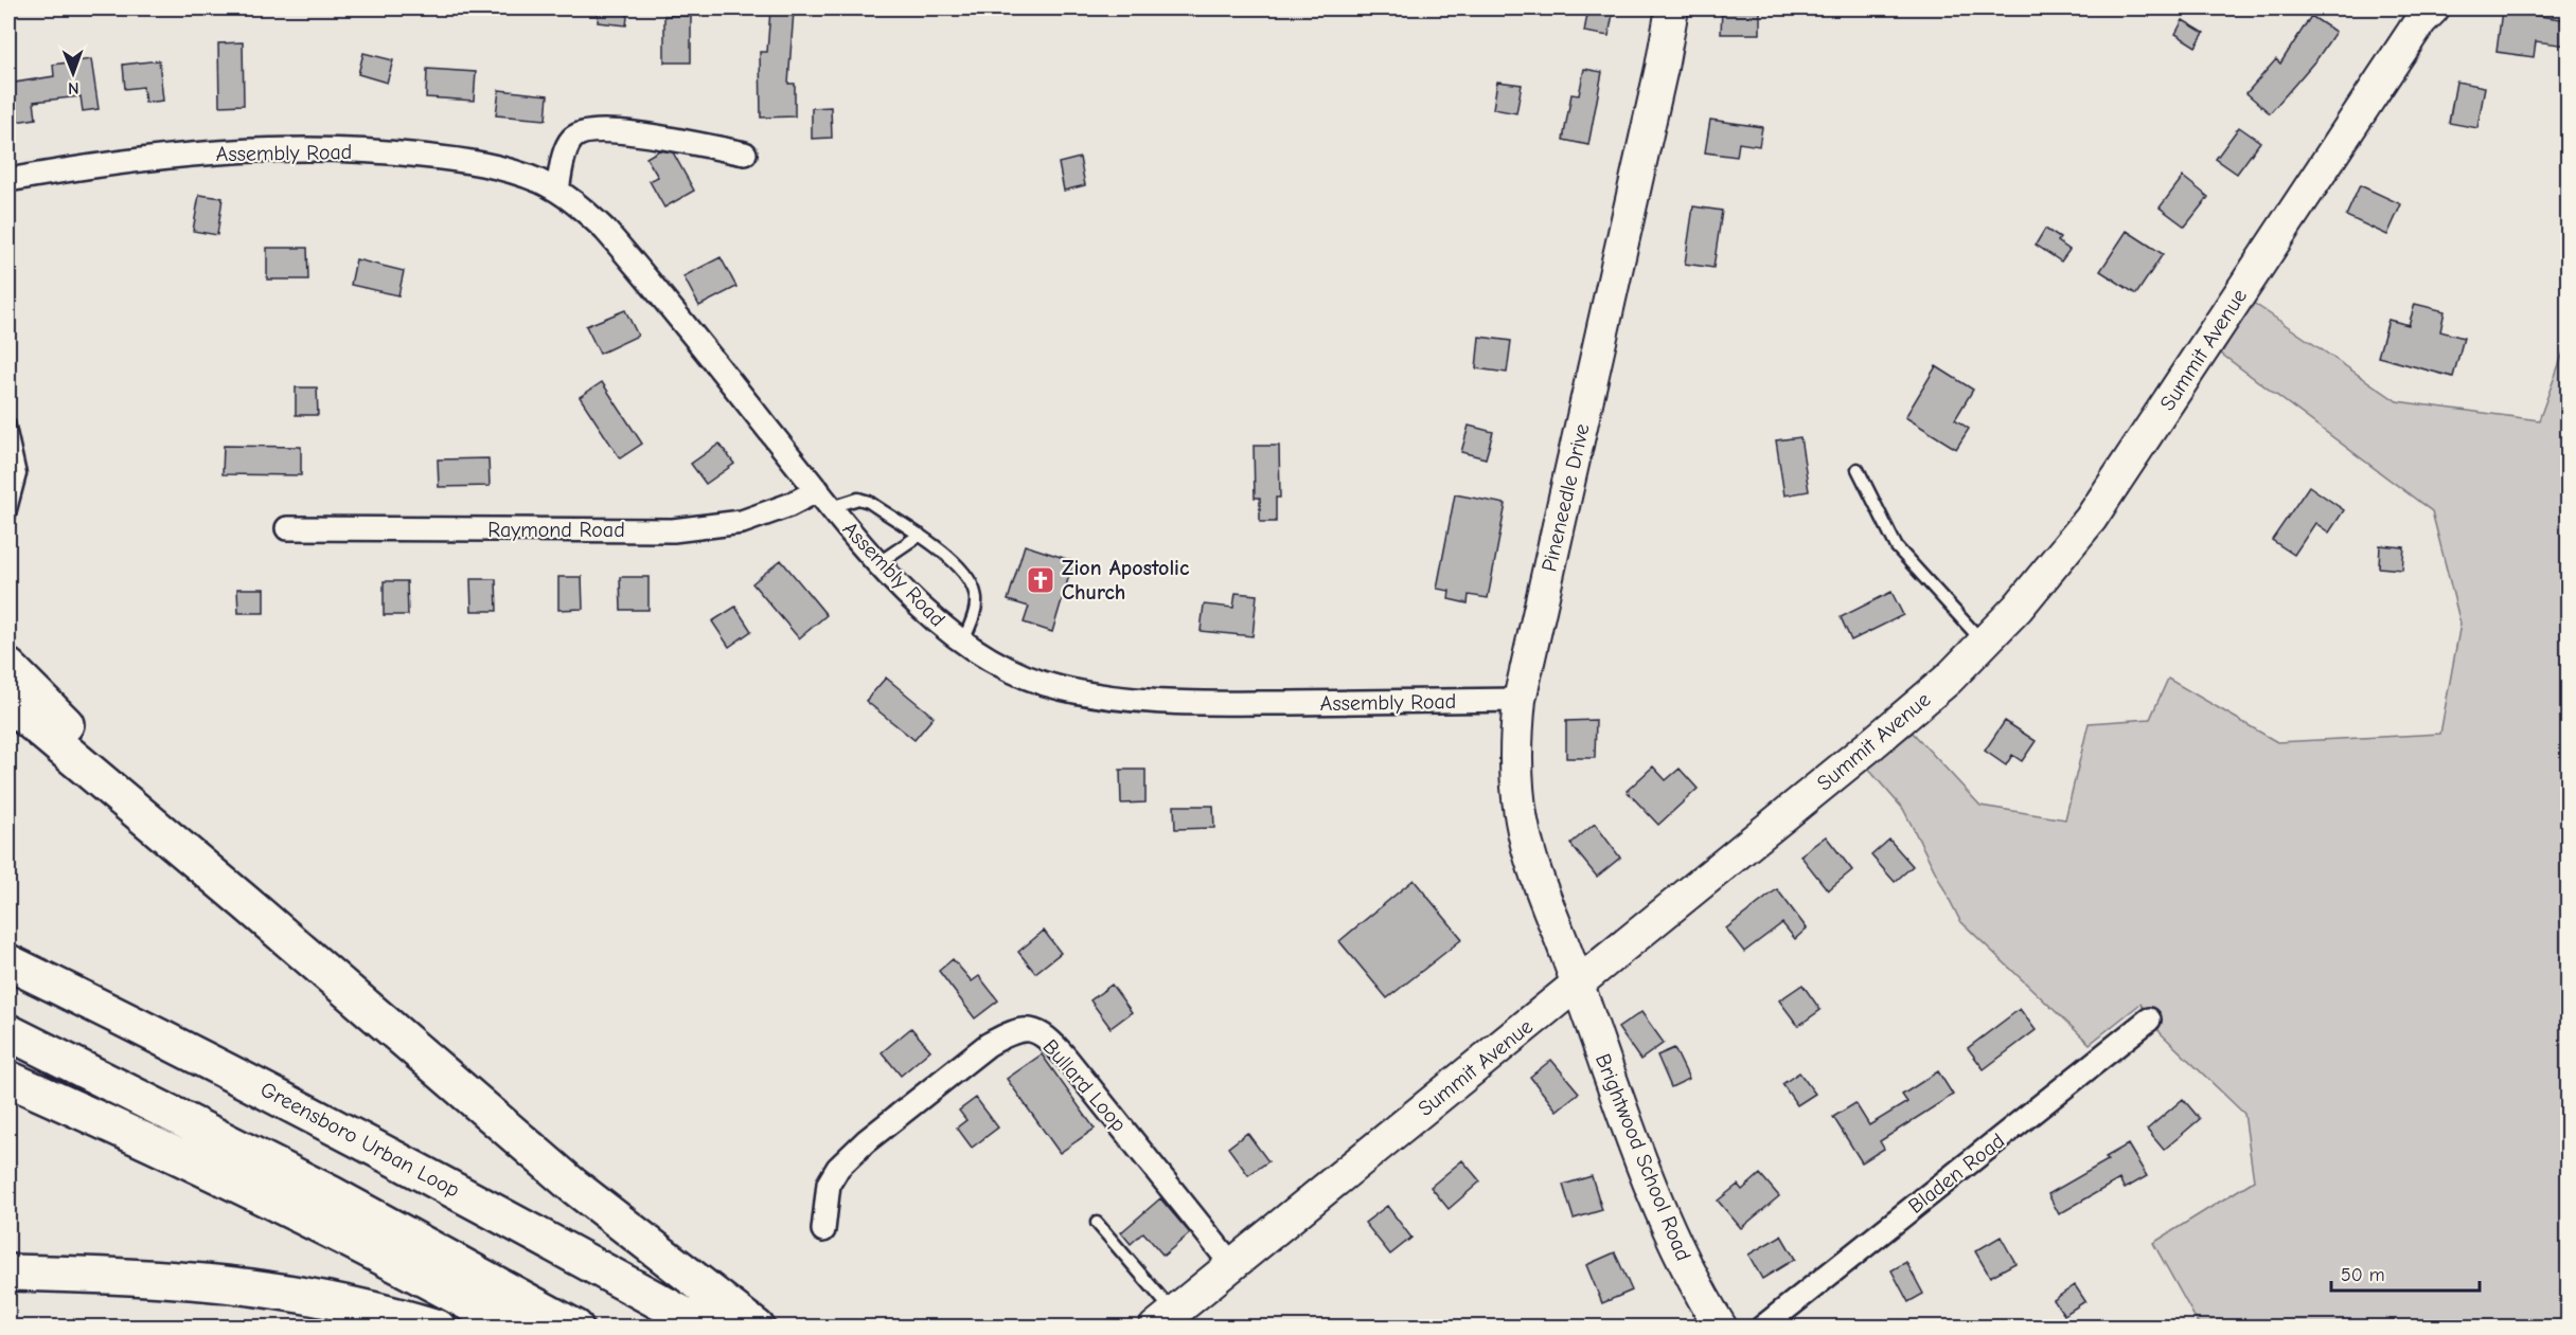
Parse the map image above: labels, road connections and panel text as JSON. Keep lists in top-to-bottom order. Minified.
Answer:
{"streets":{"highway":["Greensboro Urban Loop"],"main road":["Summit Avenue","Pineneedle Drive","Brightwood School Road"],"street":["Assembly Road","Raymond Road","Bullard Loop","Bladen Road"]},"crossings":[["Assembly Road","Pineneedle Drive"],["Assembly Road","Raymond Road"],["Summit Avenue","Pineneedle Drive"],["Summit Avenue","Bullard Loop"],["Summit Avenue","Brightwood School Road"],["Pineneedle Drive","Brightwood School Road"]],"places":{"church":["Zion Apostolic Church"]},"scale_bar":"50 m","north":"bottom"}
